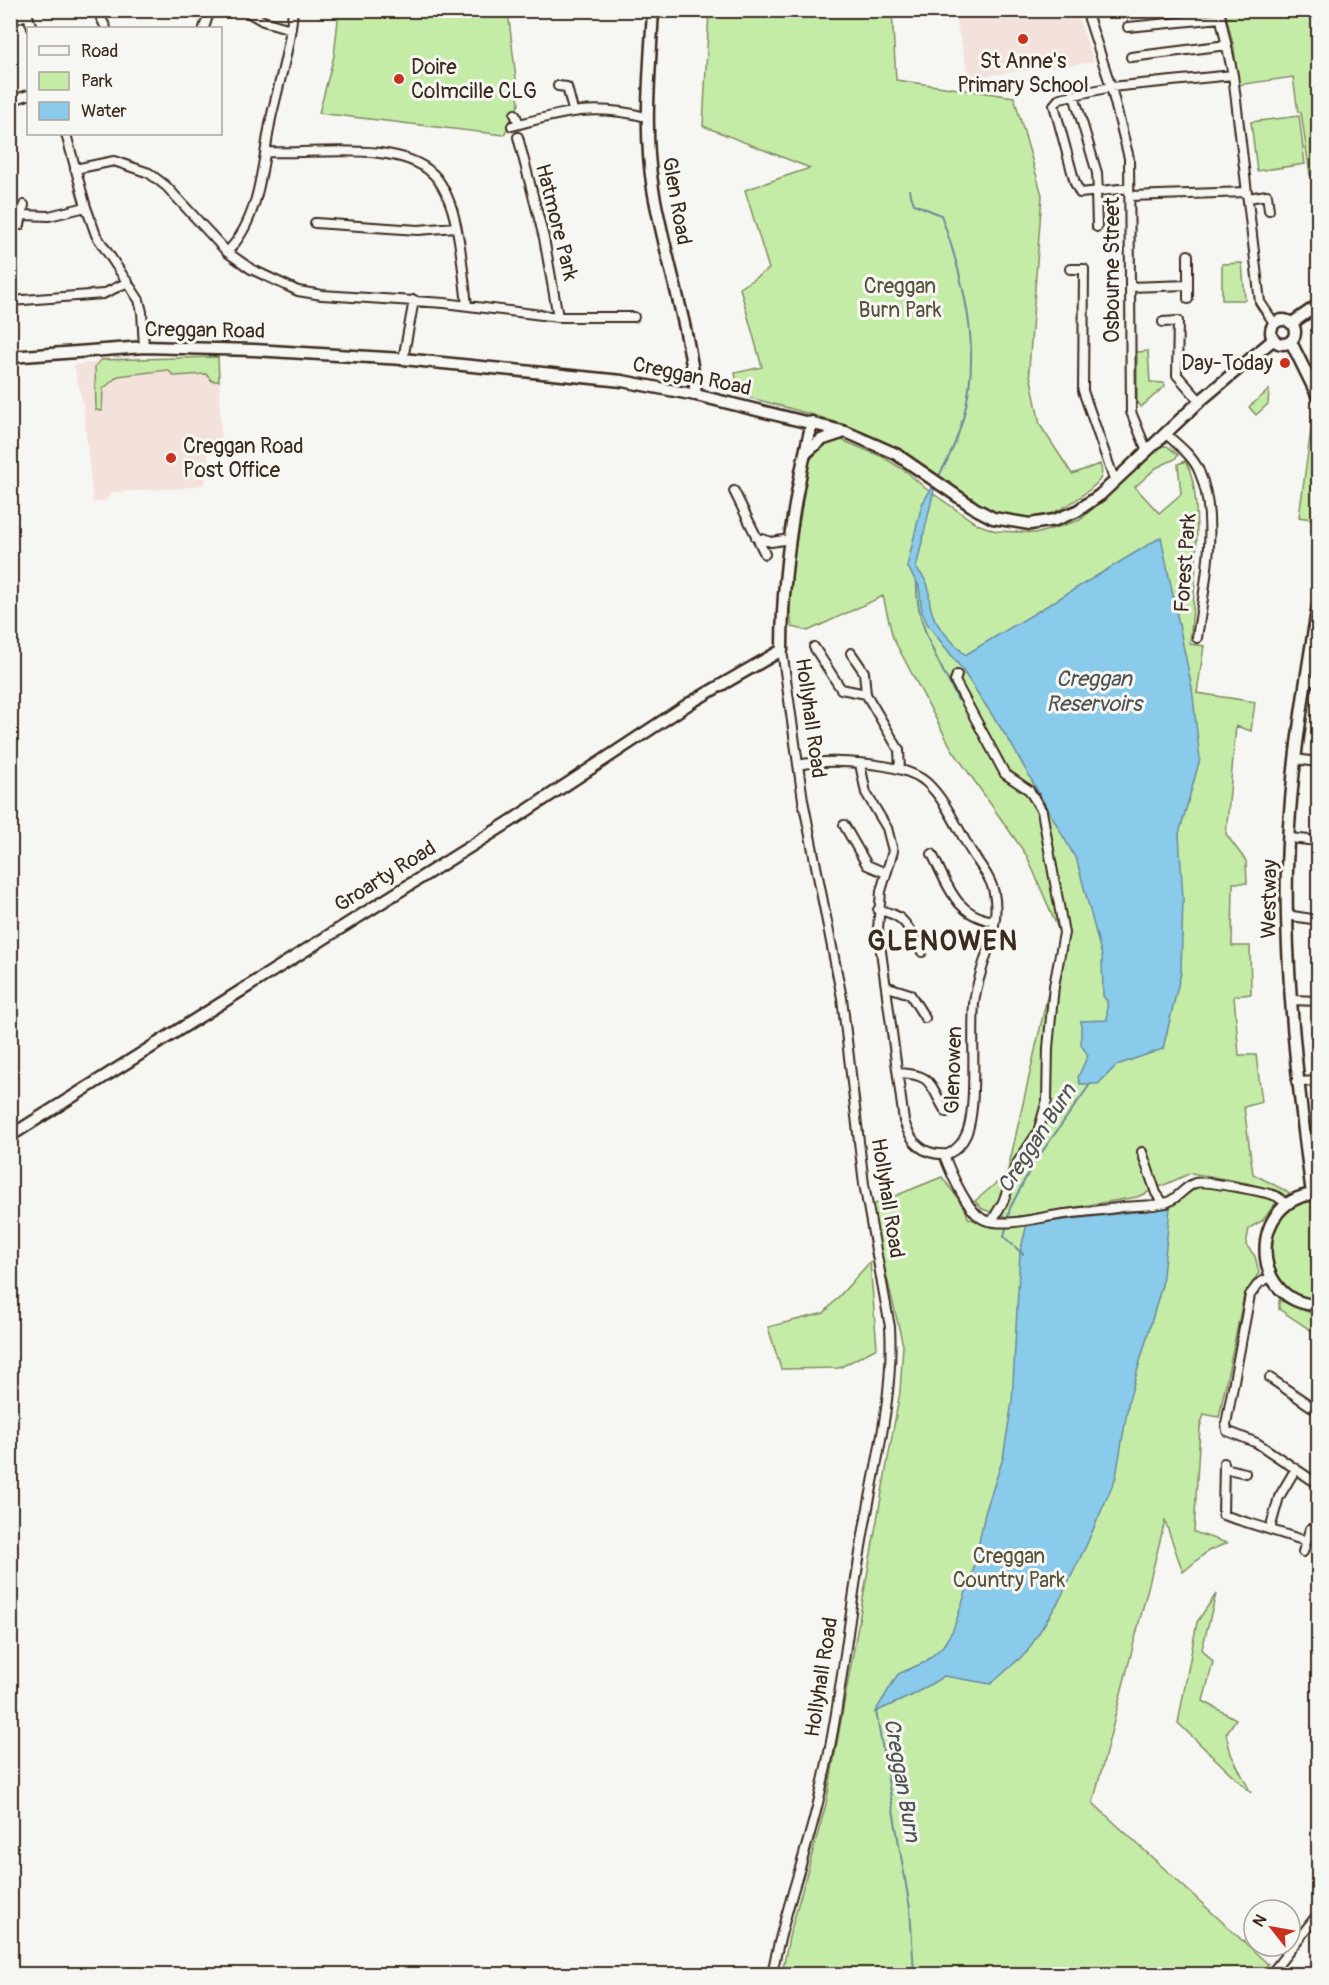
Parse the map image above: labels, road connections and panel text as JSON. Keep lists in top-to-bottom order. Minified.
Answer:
{"streets":{"street":["Glen Road","Hatmore Park","Osbourne Street","Creggan Road","Forest Park","Hollyhall Road","Groarty Road","Westway","Glenowen"]},"crossings":[["Glen Road","Creggan Road"],["Osbourne Street","Creggan Road"],["Creggan Road","Forest Park"],["Creggan Road","Hollyhall Road"],["Hollyhall Road","Groarty Road"],["Hollyhall Road","Glenowen"]],"districts":["GLENOWEN"],"water":["Creggan Reservoirs","Creggan Burn"],"parks":["Creggan Burn Park","Creggan Country Park"],"places":["St Anne's Primary School","Doire Colmcille CLG","Day-Today","Creggan Road Post Office"],"legend":["Road","Park","Water"],"north":"top left"}
